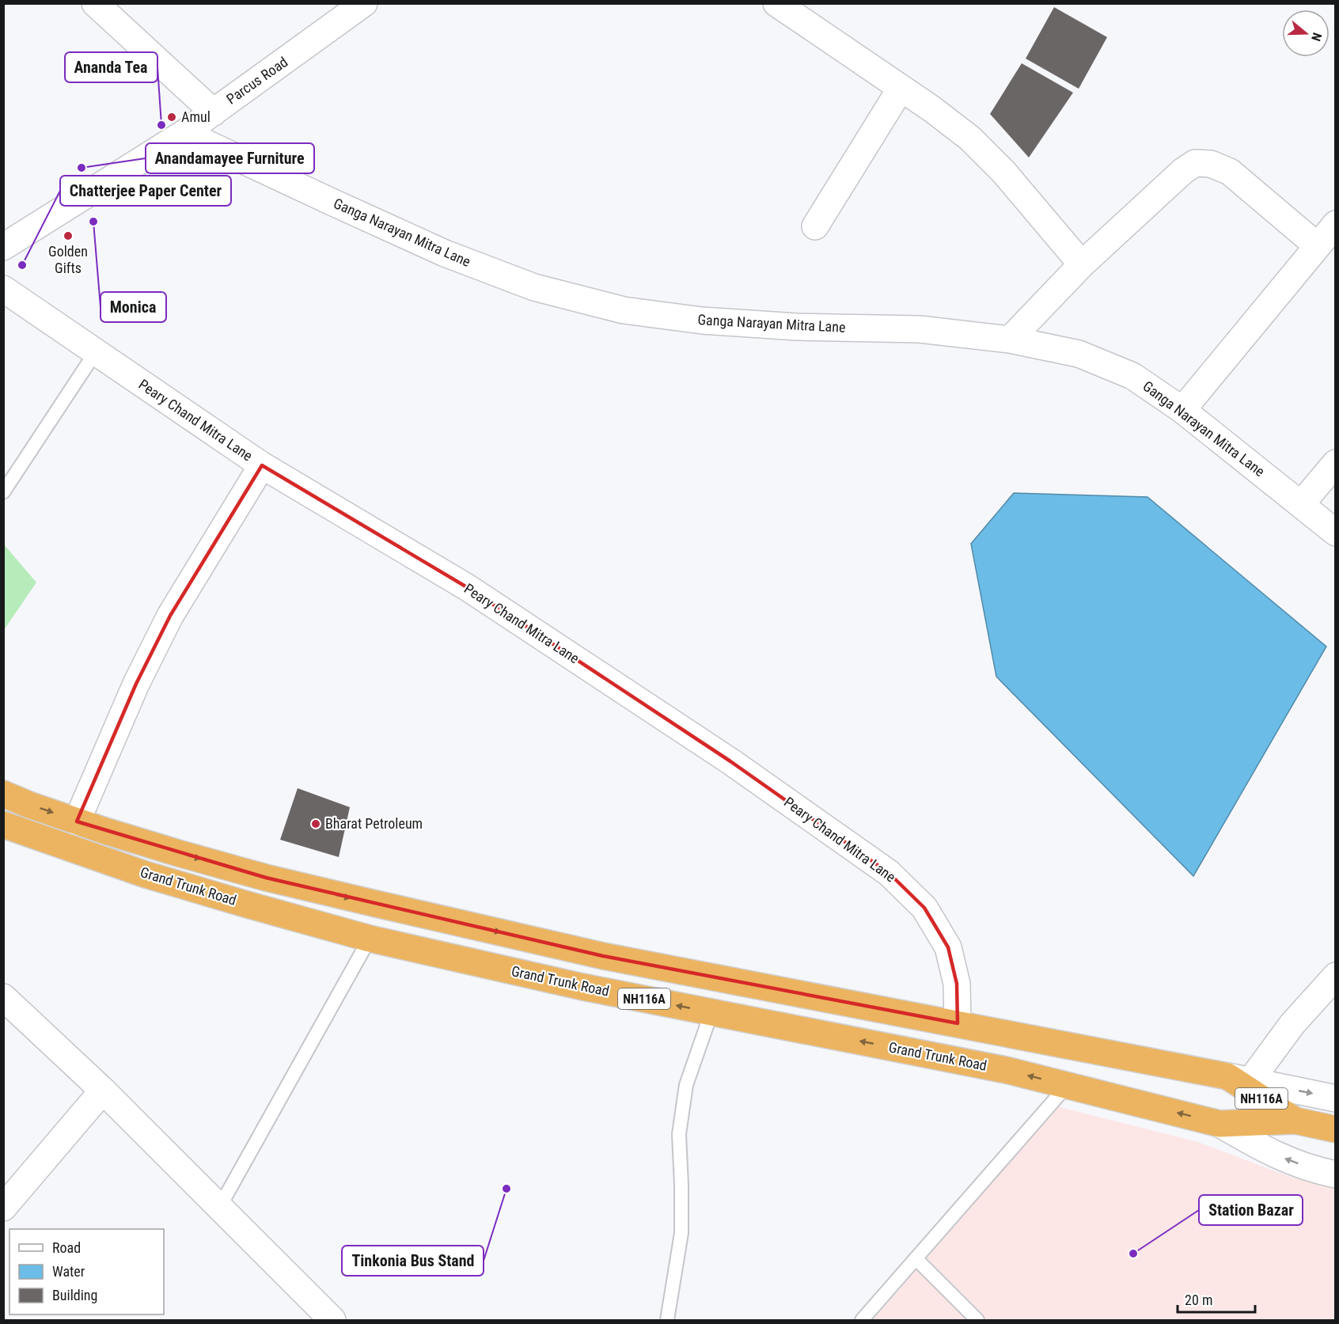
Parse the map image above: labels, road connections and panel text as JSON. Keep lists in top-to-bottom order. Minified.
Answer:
{"streets":{"highway":["Grand Trunk Road","NH116A"],"street":["Parcus Road","Ganga Narayan Mitra Lane","Peary Chand Mitra Lane"]},"crossings":[["Parcus Road","Ganga Narayan Mitra Lane"],["Peary Chand Mitra Lane","Grand Trunk Road"],["Grand Trunk Road","NH116A"]],"places":["Amul","Ananda Tea","Anandamayee Furniture","Monica","Golden Gifts","Chatterjee Paper Center","Bharat Petroleum","Tinkonia Bus Stand","Station Bazar"],"legend":["Road","Water","Building"],"scale_bar":"20 m","north":"right"}
